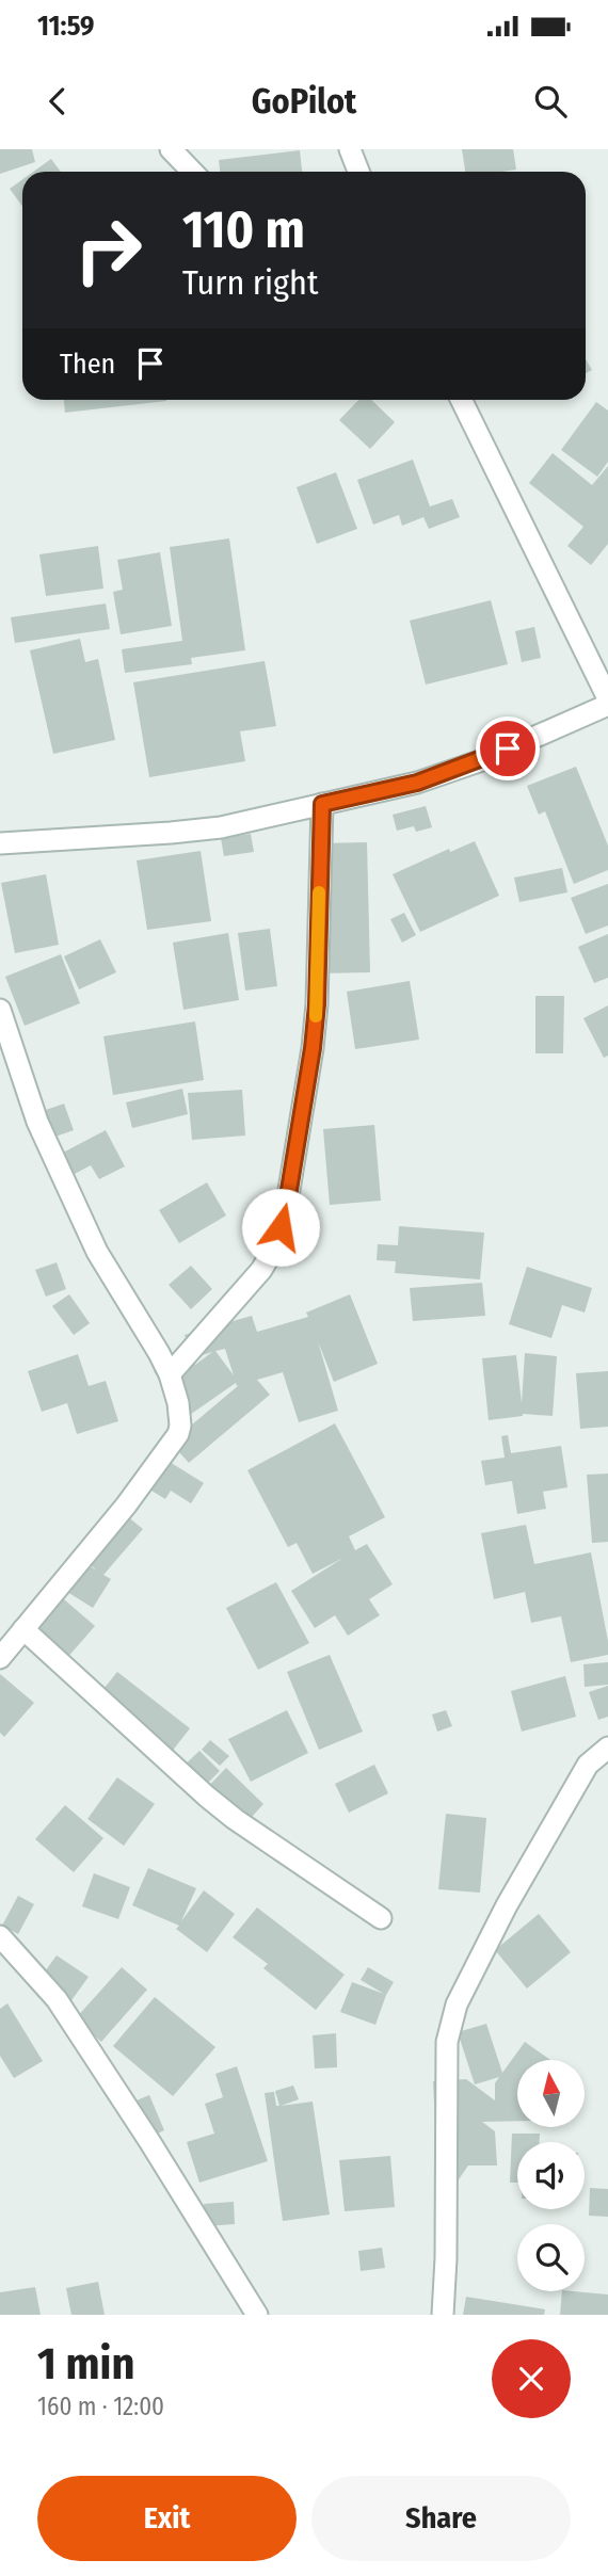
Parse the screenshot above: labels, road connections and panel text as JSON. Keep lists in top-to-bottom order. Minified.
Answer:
{"north":"top","page":{"status":"11:59","header":"GoPilot","turn":["110 m","Turn right"],"then":"Then","heading":["1 min","160 m · 12:00"],"buttons":["Exit","Share"]}}
